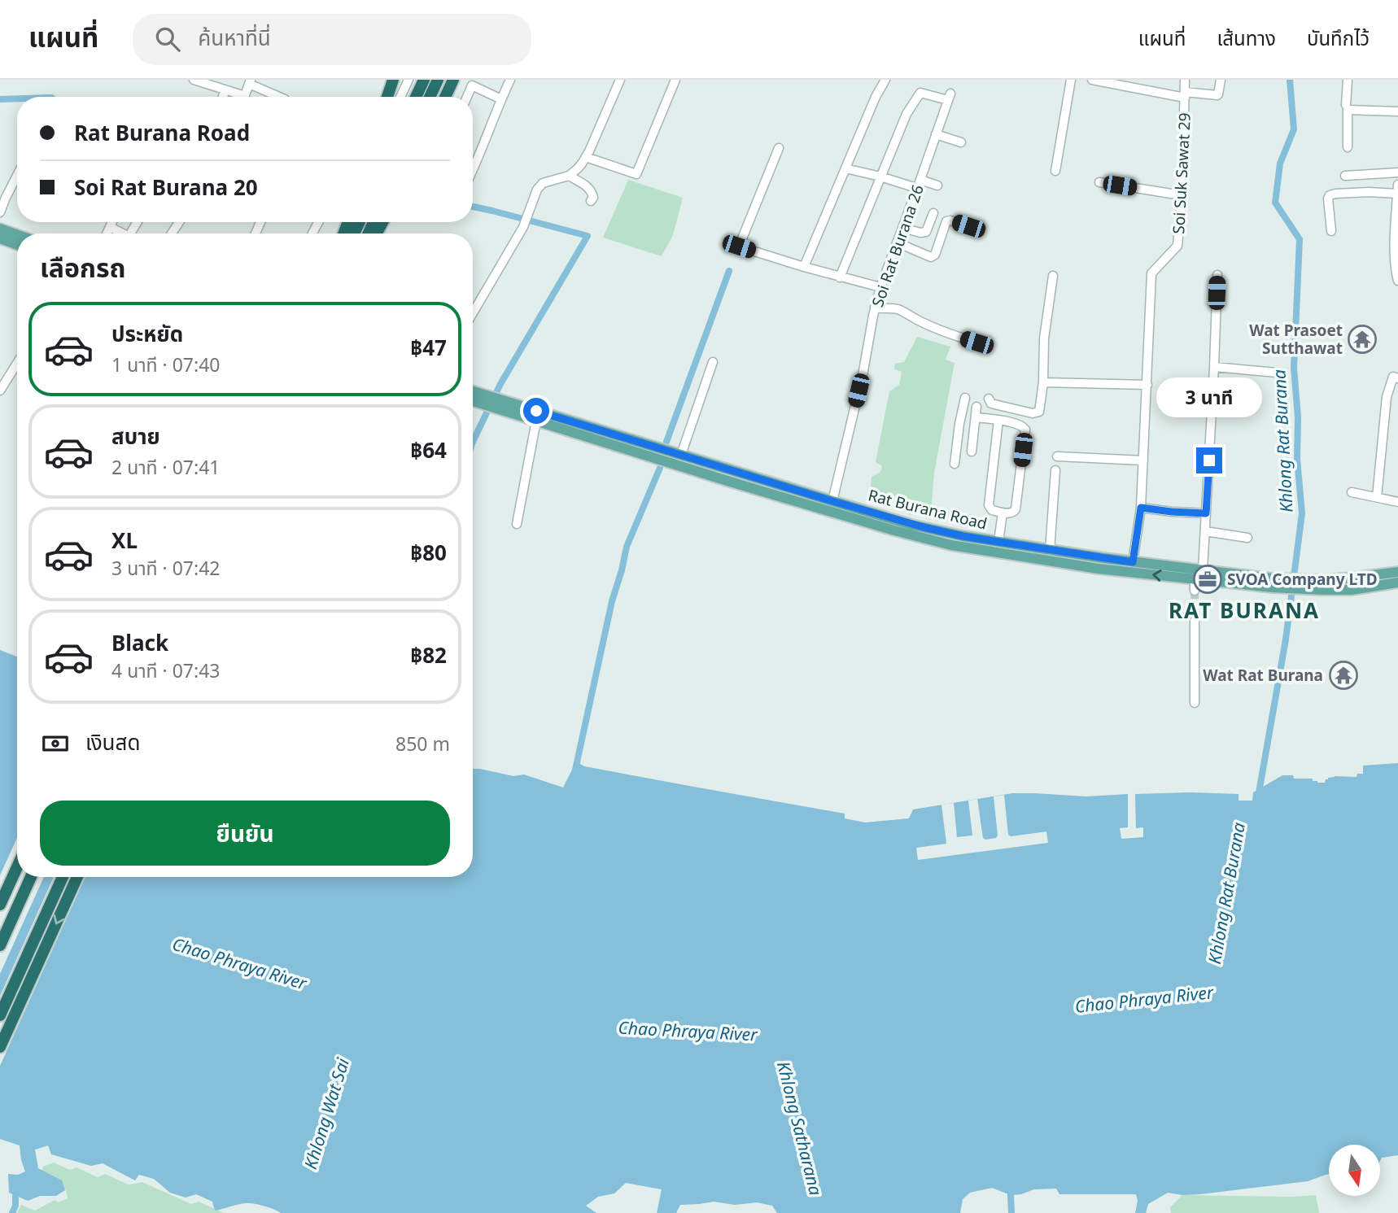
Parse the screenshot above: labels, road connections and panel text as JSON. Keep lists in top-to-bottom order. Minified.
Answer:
{"streets":{"main road":["Rat Burana Road"],"street":["Soi Suk Sawat 29","Soi Rat Burana 26"]},"crossings":[["Soi Suk Sawat 29","Rat Burana Road"],["Soi Rat Burana 26","Rat Burana Road"]],"districts":["RAT BURANA"],"water":["Khlong Rat Burana","Chao Phraya River","Khlong Wat Sai","Khlong Satharana"],"places":{"temple":["Wat Prasoet Sutthawat","Wat Rat Burana"],"office":["SVOA Company LTD"]},"north":"bottom","page":{"header":"แผนที่","search":"ค้นหาที่นี่","nav":["แผนที่","เส้นทาง","บันทึกไว้"],"banner":["Rat Burana Road","Soi Rat Burana 20"],"heading":"เลือกรถ","list":[{"name":"ประหยัด","note":"1 นาที · 07:40","value":"฿47"},{"name":"สบาย","note":"2 นาที · 07:41","value":"฿64"},{"name":"XL","note":"3 นาที · 07:42","value":"฿80"},{"name":"Black","note":"4 นาที · 07:43","value":"฿82"}],"bubble":"3 นาที","pay":["เงินสด","850 m"],"buttons":"ยืนยัน"}}
